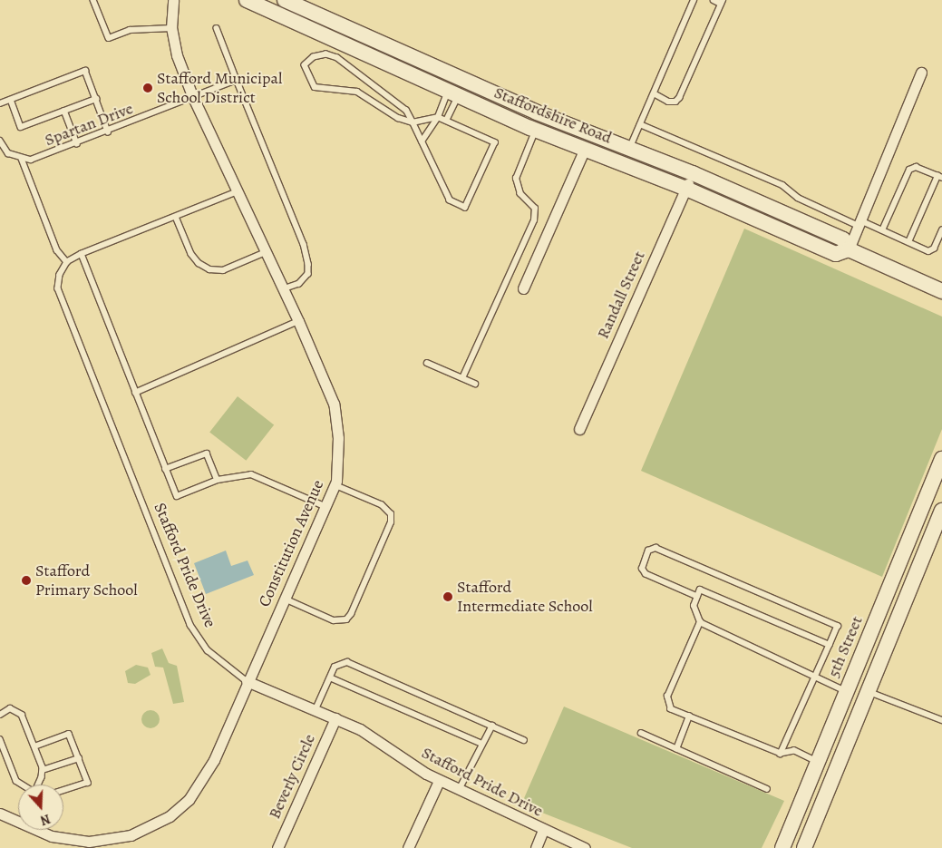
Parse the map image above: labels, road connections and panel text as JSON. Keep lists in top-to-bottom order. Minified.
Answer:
{"streets":{"main road":["Staffordshire Road","5th Street"],"street":["Randall Street","Constitution Avenue","Stafford Pride Drive","Beverly Circle"],"lane":["Spartan Drive"]},"crossings":[["Staffordshire Road","Randall Street"],["Spartan Drive","Constitution Avenue"],["Constitution Avenue","Stafford Pride Drive"],["Stafford Pride Drive","Beverly Circle"]],"places":["Stafford Municipal School District","Stafford Primary School","Stafford Intermediate School"],"north":"bottom"}
